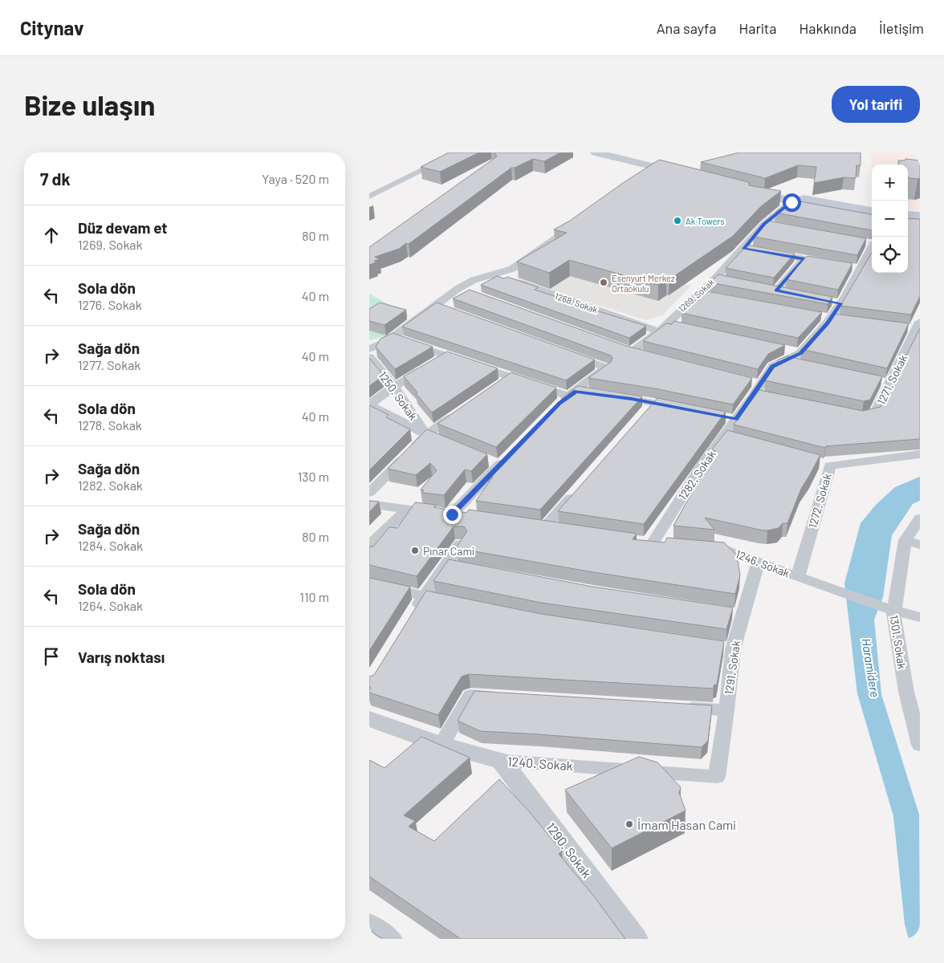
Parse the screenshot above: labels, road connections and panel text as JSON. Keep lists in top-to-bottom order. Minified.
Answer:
{"streets":{"street":["1269. Sokak","1268. Sokak","1271. Sokak","1250. Sokak","1282. Sokak","1272. Sokak","1246. Sokak","1301. Sokak","1291. Sokak","1240. Sokak","1290. Sokak"]},"crossings":[["1269. Sokak","1268. Sokak"],["1272. Sokak","1246. Sokak"],["1246. Sokak","1301. Sokak"],["1246. Sokak","1291. Sokak"],["1291. Sokak","1240. Sokak"],["1240. Sokak","1290. Sokak"]],"water":["Haramidere"],"places":["Ak Towers","Esenyurt Merkez Ortaokulu","Pınar Cami","İmam Hasan Cami"],"page":{"header":"Citynav","nav":["Ana sayfa","Harita","Hakkında","İletişim"],"buttons":"Yol tarifi","title":"Bize ulaşın","heading":["7 dk","Yaya · 520 m"],"map_buttons":["+","−"],"list":[["Düz devam et","1269. Sokak","80 m"],["Sola dön","1276. Sokak","40 m"],["Sağa dön","1277. Sokak","40 m"],["Sola dön","1278. Sokak","40 m"],["Sağa dön","1282. Sokak","130 m"],["Sağa dön","1284. Sokak","80 m"],["Sola dön","1264. Sokak","110 m"],"Varış noktası"]}}
